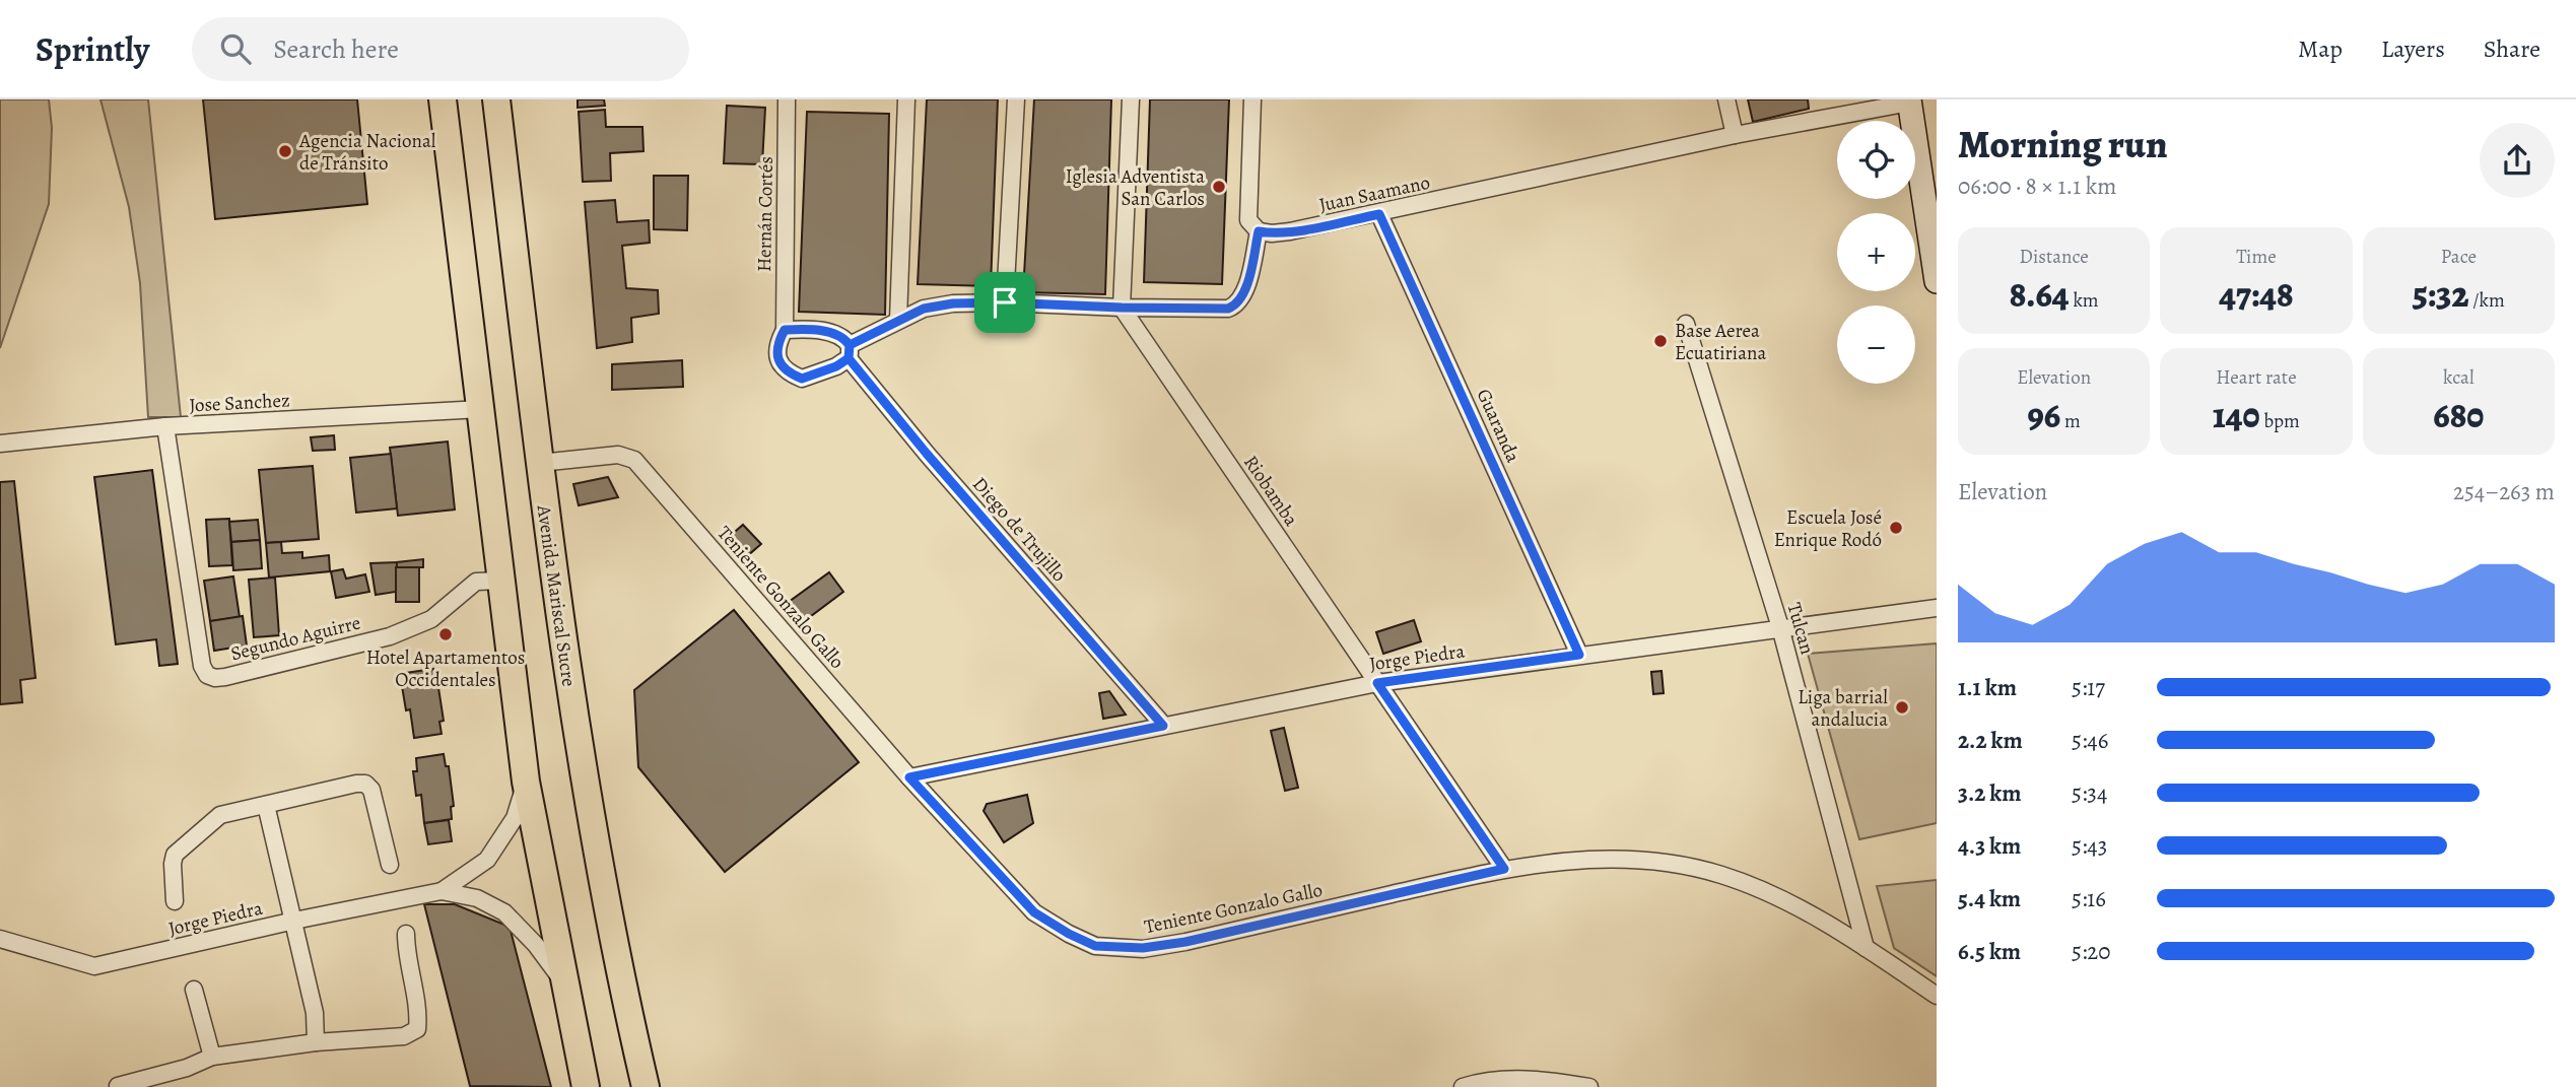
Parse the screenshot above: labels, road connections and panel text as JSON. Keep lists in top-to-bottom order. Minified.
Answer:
{"streets":{"main road":["Avenida Mariscal Sucre"],"street":["Juan Saamano","Hernán Cortés","Jose Sanchez","Guaranda","Riobamba","Diego de Trujillo","Teniente Gonzalo Gallo","Tulcan","Segundo Aguirre","Jorge Piedra"]},"crossings":[["Juan Saamano","Guaranda"],["Hernán Cortés","Diego de Trujillo"],["Jose Sanchez","Segundo Aguirre"],["Guaranda","Jorge Piedra"],["Riobamba","Teniente Gonzalo Gallo"],["Riobamba","Jorge Piedra"],["Diego de Trujillo","Jorge Piedra"],["Avenida Mariscal Sucre","Teniente Gonzalo Gallo"],["Teniente Gonzalo Gallo","Tulcan"],["Teniente Gonzalo Gallo","Jorge Piedra"],["Tulcan","Jorge Piedra"]],"places":["Agencia Nacional de Tránsito","Iglesia Adventista San Carlos","Base Aerea Ecuatiriana","Escuela José Enrique Rodó","Hotel Apartamentos Occidentales","Liga barrial andalucia"],"page":{"header":"Sprintly","search":"Search here","nav":["Map","Layers","Share"],"heading":["Morning run","06:00 · 8 × 1.1 km"],"map_buttons":["+","−"],"stats":[["Distance","8.64 km"],["Time","47:48"],["Pace","5:32 /km"],["Elevation","96 m"],["Heart rate","140 bpm"],["kcal","680"]],"chart":["Elevation","254–263 m"],"list":[{"name":"1.1 km","note":"5:17"},{"name":"2.2 km","note":"5:46"},{"name":"3.2 km","note":"5:34"},{"name":"4.3 km","note":"5:43"},{"name":"5.4 km","note":"5:16"},{"name":"6.5 km","note":"5:20"}]}}
